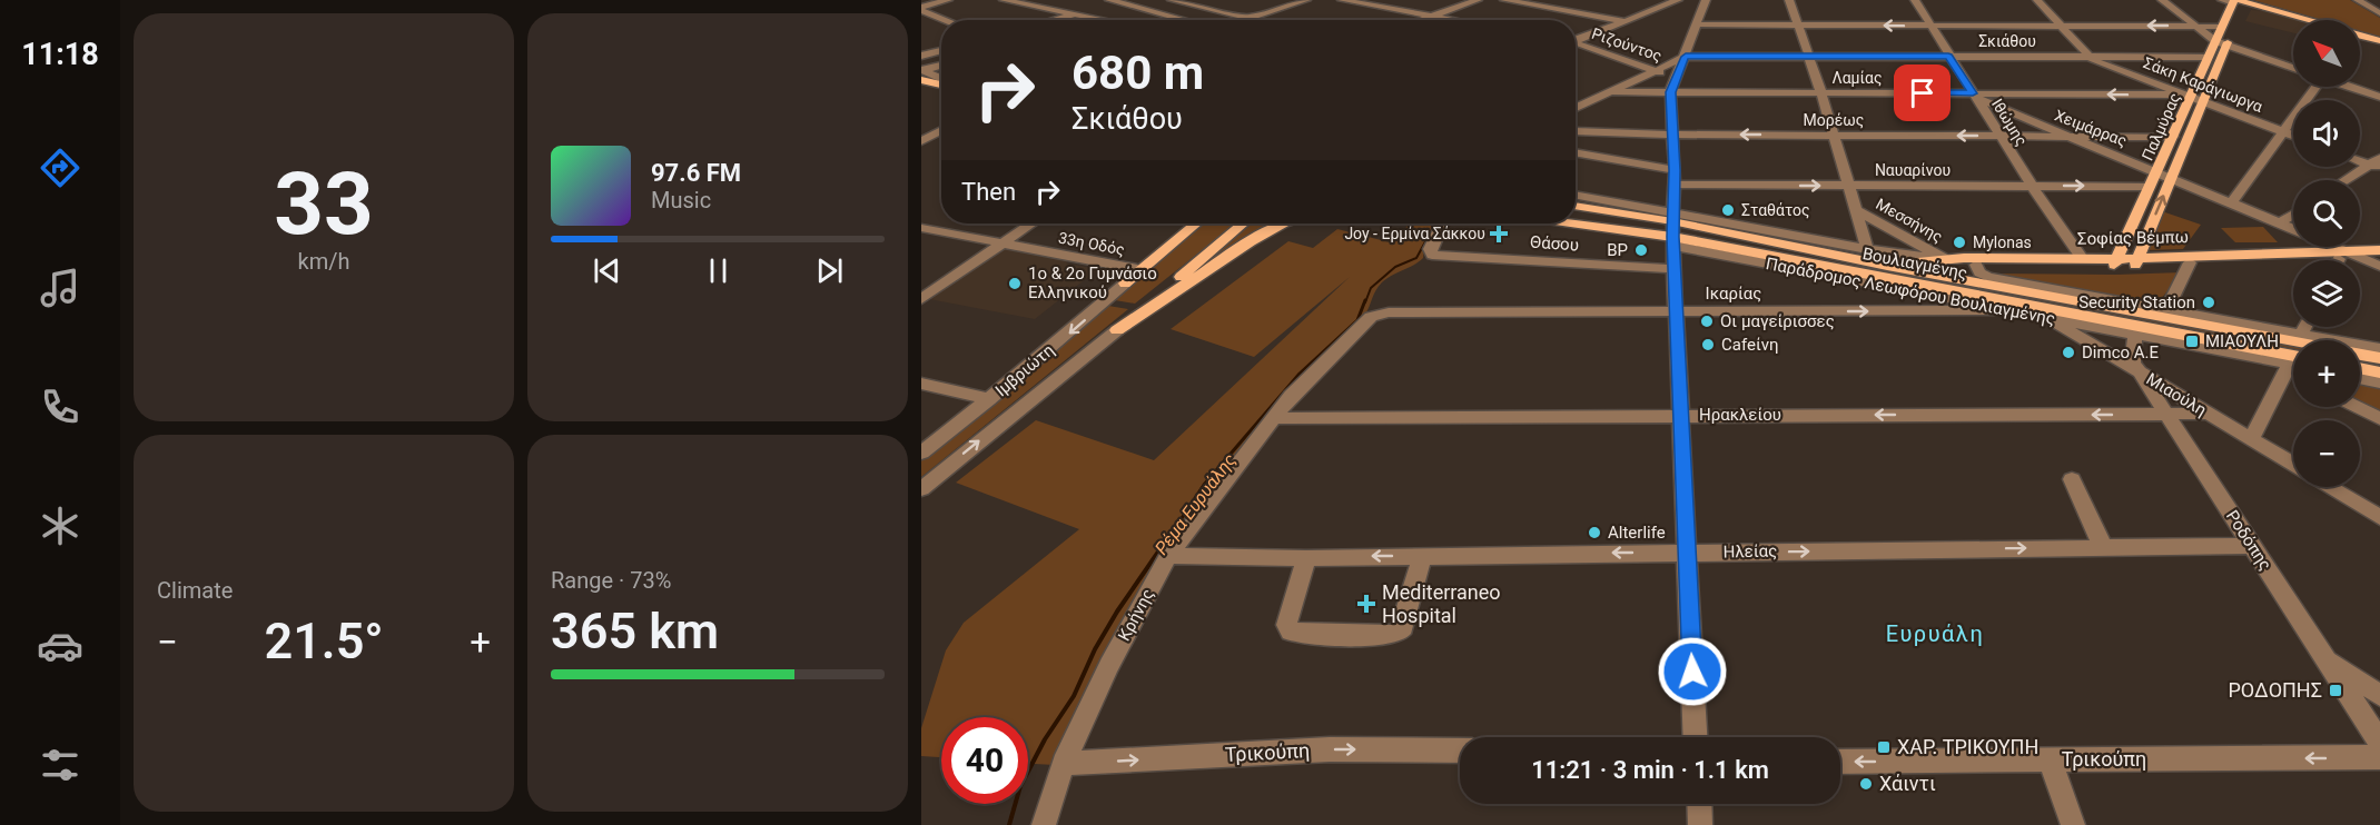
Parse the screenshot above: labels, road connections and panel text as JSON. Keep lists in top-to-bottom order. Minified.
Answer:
{"streets":{"main road":["Παλμύρας","Σοφίας Βέμπω","Βουλιαγμένης"],"street":["Σκιάθου","Ριζούντος","Λαμίας","Σάκη Καράγιωργα","Μορέως","Ιθώμης","Χειμάρρας","Ναυαρίνου","Μεσσήνης","33η Οδός","Θάσου","Παράδρομος Λεωφόρου Βουλιαγμένης","Ικαρίας","Ιμβριώτη","Μιαούλη","Ηρακλείου","Ροδόπης","Ηλείας","Κρήνης","Τρικούπη"]},"crossings":[["Σκιάθου","Σάκη Καράγιωργα"],["Σκιάθου","Ιθώμης"],["Σκιάθου","Παλμύρας"],["Σκιάθου","Μεσσήνης"],["Λαμίας","Σάκη Καράγιωργα"],["Λαμίας","Ιθώμης"],["Λαμίας","Παλμύρας"],["Λαμίας","Χειμάρρας"],["Λαμίας","Μεσσήνης"],["Σάκη Καράγιωργα","Παλμύρας"],["Μορέως","Ιθώμης"],["Μορέως","Παλμύρας"],["Μορέως","Χειμάρρας"],["Μορέως","Μεσσήνης"],["Ιθώμης","Χειμάρρας"],["Ιθώμης","Ναυαρίνου"],["Ιθώμης","Σοφίας Βέμπω"],["Παλμύρας","Χειμάρρας"],["Παλμύρας","Ναυαρίνου"],["Παλμύρας","Σοφίας Βέμπω"],["Ναυαρίνου","Μεσσήνης"],["Μεσσήνης","Σοφίας Βέμπω"],["Μεσσήνης","Παράδρομος Λεωφόρου Βουλιαγμένης"],["Σοφίας Βέμπω","Βουλιαγμένης"],["Σοφίας Βέμπω","Παράδρομος Λεωφόρου Βουλιαγμένης"],["Θάσου","Βουλιαγμένης"],["Θάσου","Παράδρομος Λεωφόρου Βουλιαγμένης"],["Βουλιαγμένης","Παράδρομος Λεωφόρου Βουλιαγμένης"],["Παράδρομος Λεωφόρου Βουλιαγμένης","Ικαρίας"],["Παράδρομος Λεωφόρου Βουλιαγμένης","Μιαούλη"],["Ικαρίας","Κρήνης"],["Μιαούλη","Ηρακλείου"],["Μιαούλη","Ροδόπης"],["Ηρακλείου","Ροδόπης"],["Ηρακλείου","Κρήνης"],["Ροδόπης","Ηλείας"],["Ηλείας","Κρήνης"],["Κρήνης","Τρικούπη"]],"one_way":["Ναυαρίνου","Ικαρίας","Ηρακλείου"],"districts":["Ευρυάλη"],"water":["Ρέμα Ευρυάλης"],"places":{"other":["Σταθάτος","Mylonas","BP","1ο & 2ο Γυμνάσιο Ελληνικού","Security Station","Οι μαγείρισσες","Cafeίνη","Dimco Α.Ε","Alterlife","Χάιντι"],"health":["Joy - Ερμίνα Σάκκου","Mediterraneo Hospital"],"transit":["ΜΙΑΟΥΛΗ","ΡΟΔΟΠΗΣ","ΧΑΡ. ΤΡΙΚΟΥΠΗ"]},"north":"top left","page":{"tabs":"11:18","tile":[["33","km/h"],"Climate",["Range · 73%","365 km"]],"map_buttons":["+","−"],"turn":["680 m","Σκιάθου"],"song":["97.6 FM","Music"],"then":"Then","heat":["−","21.5°","+"],"limit":"40","trip":"11:21 · 3 min · 1.1 km"}}
